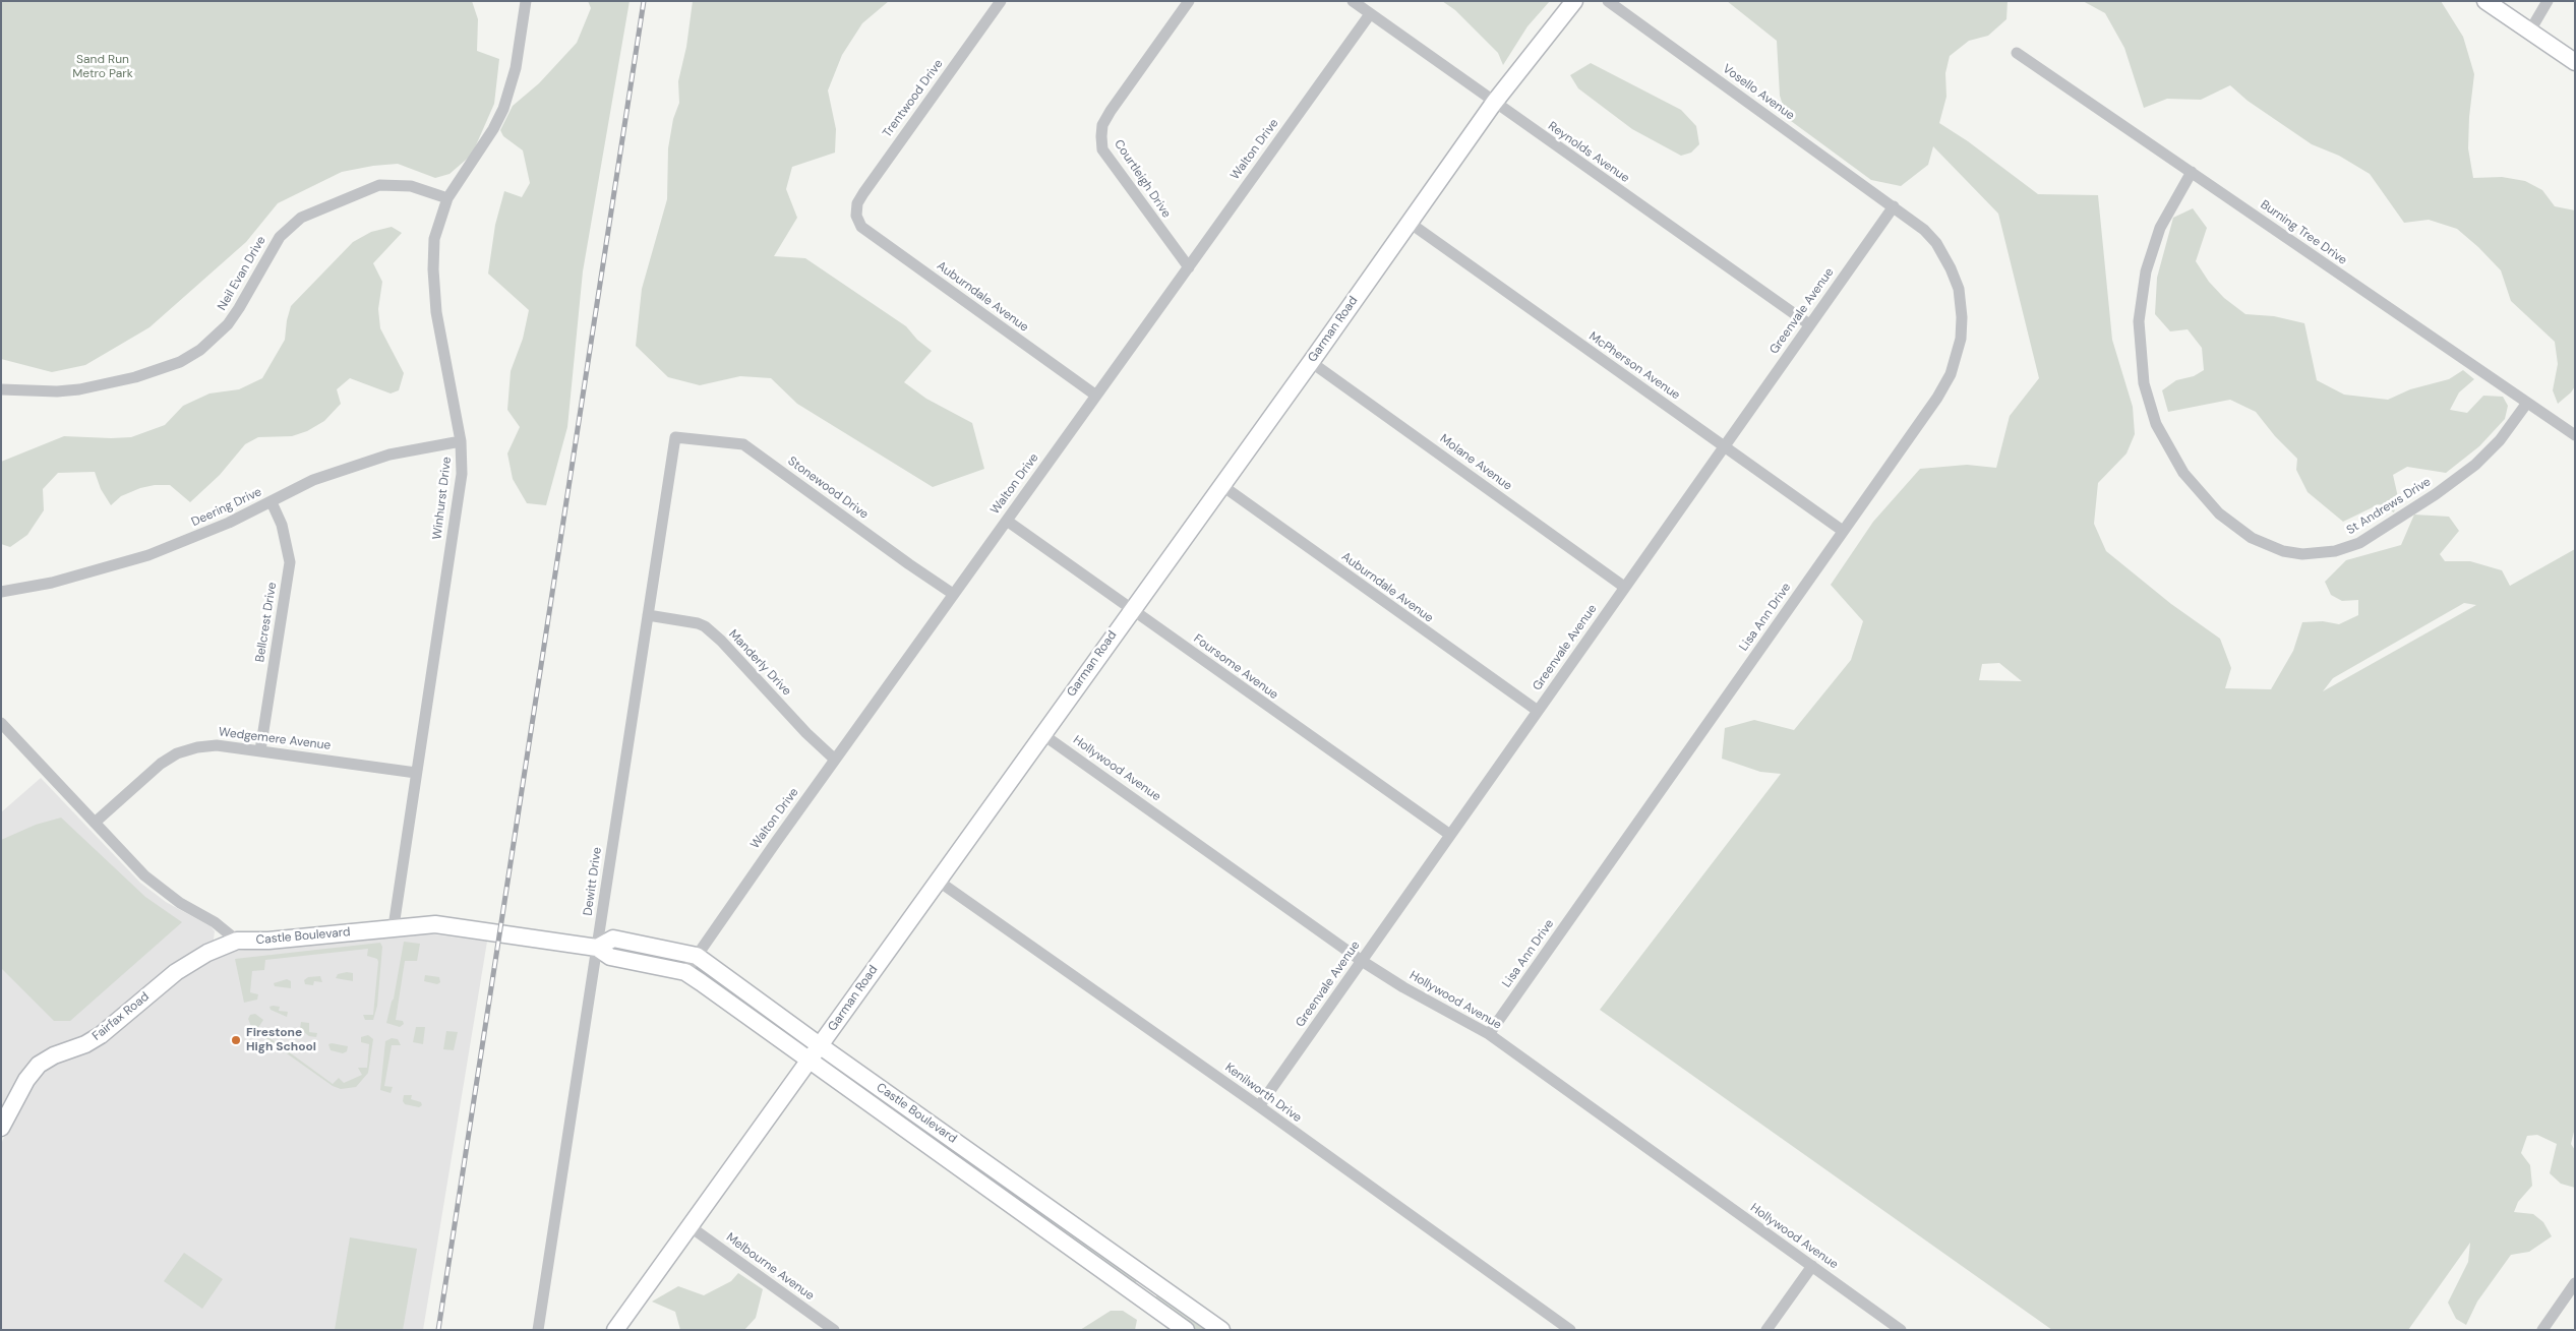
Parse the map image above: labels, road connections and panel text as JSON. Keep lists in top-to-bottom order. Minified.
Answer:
{"streets":{"street":["Vosello Avenue","Trentwood Drive","Walton Drive","Reynolds Avenue","Courtleigh Drive","Burning Tree Drive","Neil Evan Drive","Auburndale Avenue","Greenvale Avenue","Garman Road","McPherson Avenue","Molane Avenue","Stonewood Drive","Winhurst Drive","St Andrews Drive","Deering Drive","Lisa Ann Drive","Bellcrest Drive","Manderly Drive","Foursome Avenue","Wedgemere Avenue","Hollywood Avenue","Dewitt Drive","Castle Boulevard","Fairfax Road","Kenilworth Drive","Melbourne Avenue"]},"crossings":[["Vosello Avenue","Greenvale Avenue"],["Vosello Avenue","Lisa Ann Drive"],["Trentwood Drive","Auburndale Avenue"],["Walton Drive","Reynolds Avenue"],["Walton Drive","Courtleigh Drive"],["Walton Drive","Auburndale Avenue"],["Walton Drive","Stonewood Drive"],["Walton Drive","Manderly Drive"],["Walton Drive","Foursome Avenue"],["Walton Drive","Castle Boulevard"],["Reynolds Avenue","Greenvale Avenue"],["Reynolds Avenue","Garman Road"],["Burning Tree Drive","St Andrews Drive"],["Neil Evan Drive","Winhurst Drive"],["Auburndale Avenue","Greenvale Avenue"],["Auburndale Avenue","Garman Road"],["Greenvale Avenue","McPherson Avenue"],["Greenvale Avenue","Molane Avenue"],["Greenvale Avenue","Lisa Ann Drive"],["Greenvale Avenue","Foursome Avenue"],["Greenvale Avenue","Hollywood Avenue"],["Greenvale Avenue","Kenilworth Drive"],["Garman Road","McPherson Avenue"],["Garman Road","Molane Avenue"],["Garman Road","Foursome Avenue"],["Garman Road","Hollywood Avenue"],["Garman Road","Castle Boulevard"],["Garman Road","Kenilworth Drive"],["Garman Road","Melbourne Avenue"],["McPherson Avenue","Lisa Ann Drive"],["Stonewood Drive","Dewitt Drive"],["Winhurst Drive","Deering Drive"],["Winhurst Drive","Wedgemere Avenue"],["Winhurst Drive","Castle Boulevard"],["Deering Drive","Bellcrest Drive"],["Lisa Ann Drive","Hollywood Avenue"],["Bellcrest Drive","Wedgemere Avenue"],["Manderly Drive","Dewitt Drive"],["Dewitt Drive","Castle Boulevard"],["Castle Boulevard","Fairfax Road"]],"parks":["Sand Run Metro Park"],"places":["Firestone High School"]}
